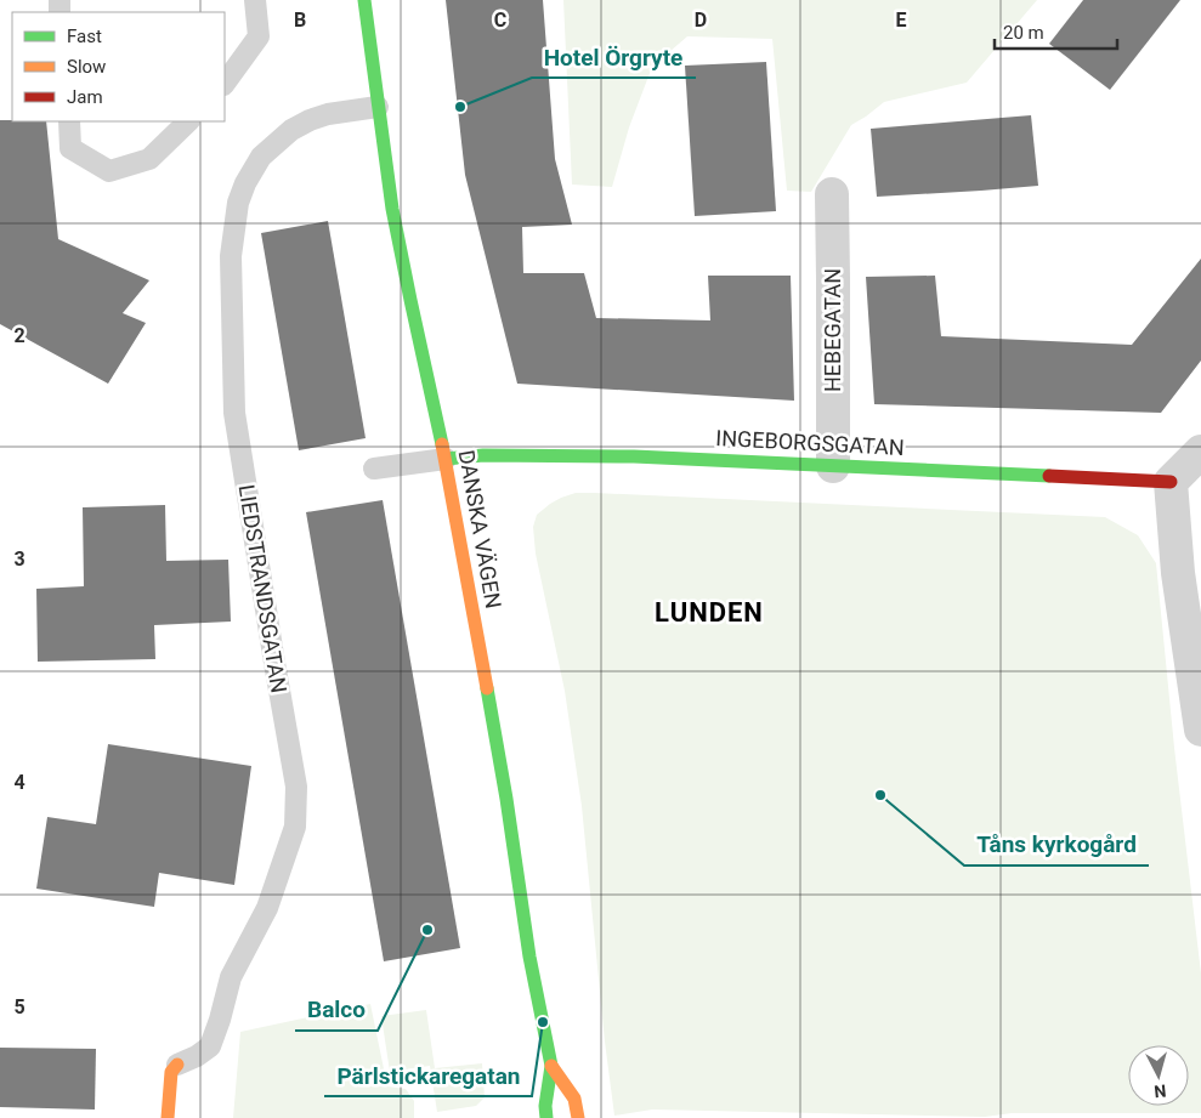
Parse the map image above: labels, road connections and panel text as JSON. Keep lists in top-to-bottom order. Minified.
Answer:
{"streets":{"street":["HEBEGATAN","INGEBORGSGATAN","DANSKA VÄGEN","LIEDSTRANDSGATAN"]},"crossings":[["HEBEGATAN","INGEBORGSGATAN"],["INGEBORGSGATAN","DANSKA VÄGEN"],["DANSKA VÄGEN","LIEDSTRANDSGATAN"]],"districts":["LUNDEN"],"places":["Hotel Örgryte","Tåns kyrkogård","Balco","Pärlstickaregatan"],"legend":["Fast","Slow","Jam"],"scale_bar":"20 m","north":"bottom","grid":{"columns":["B","C","D","E"],"rows":["2","3","4","5"]}}
